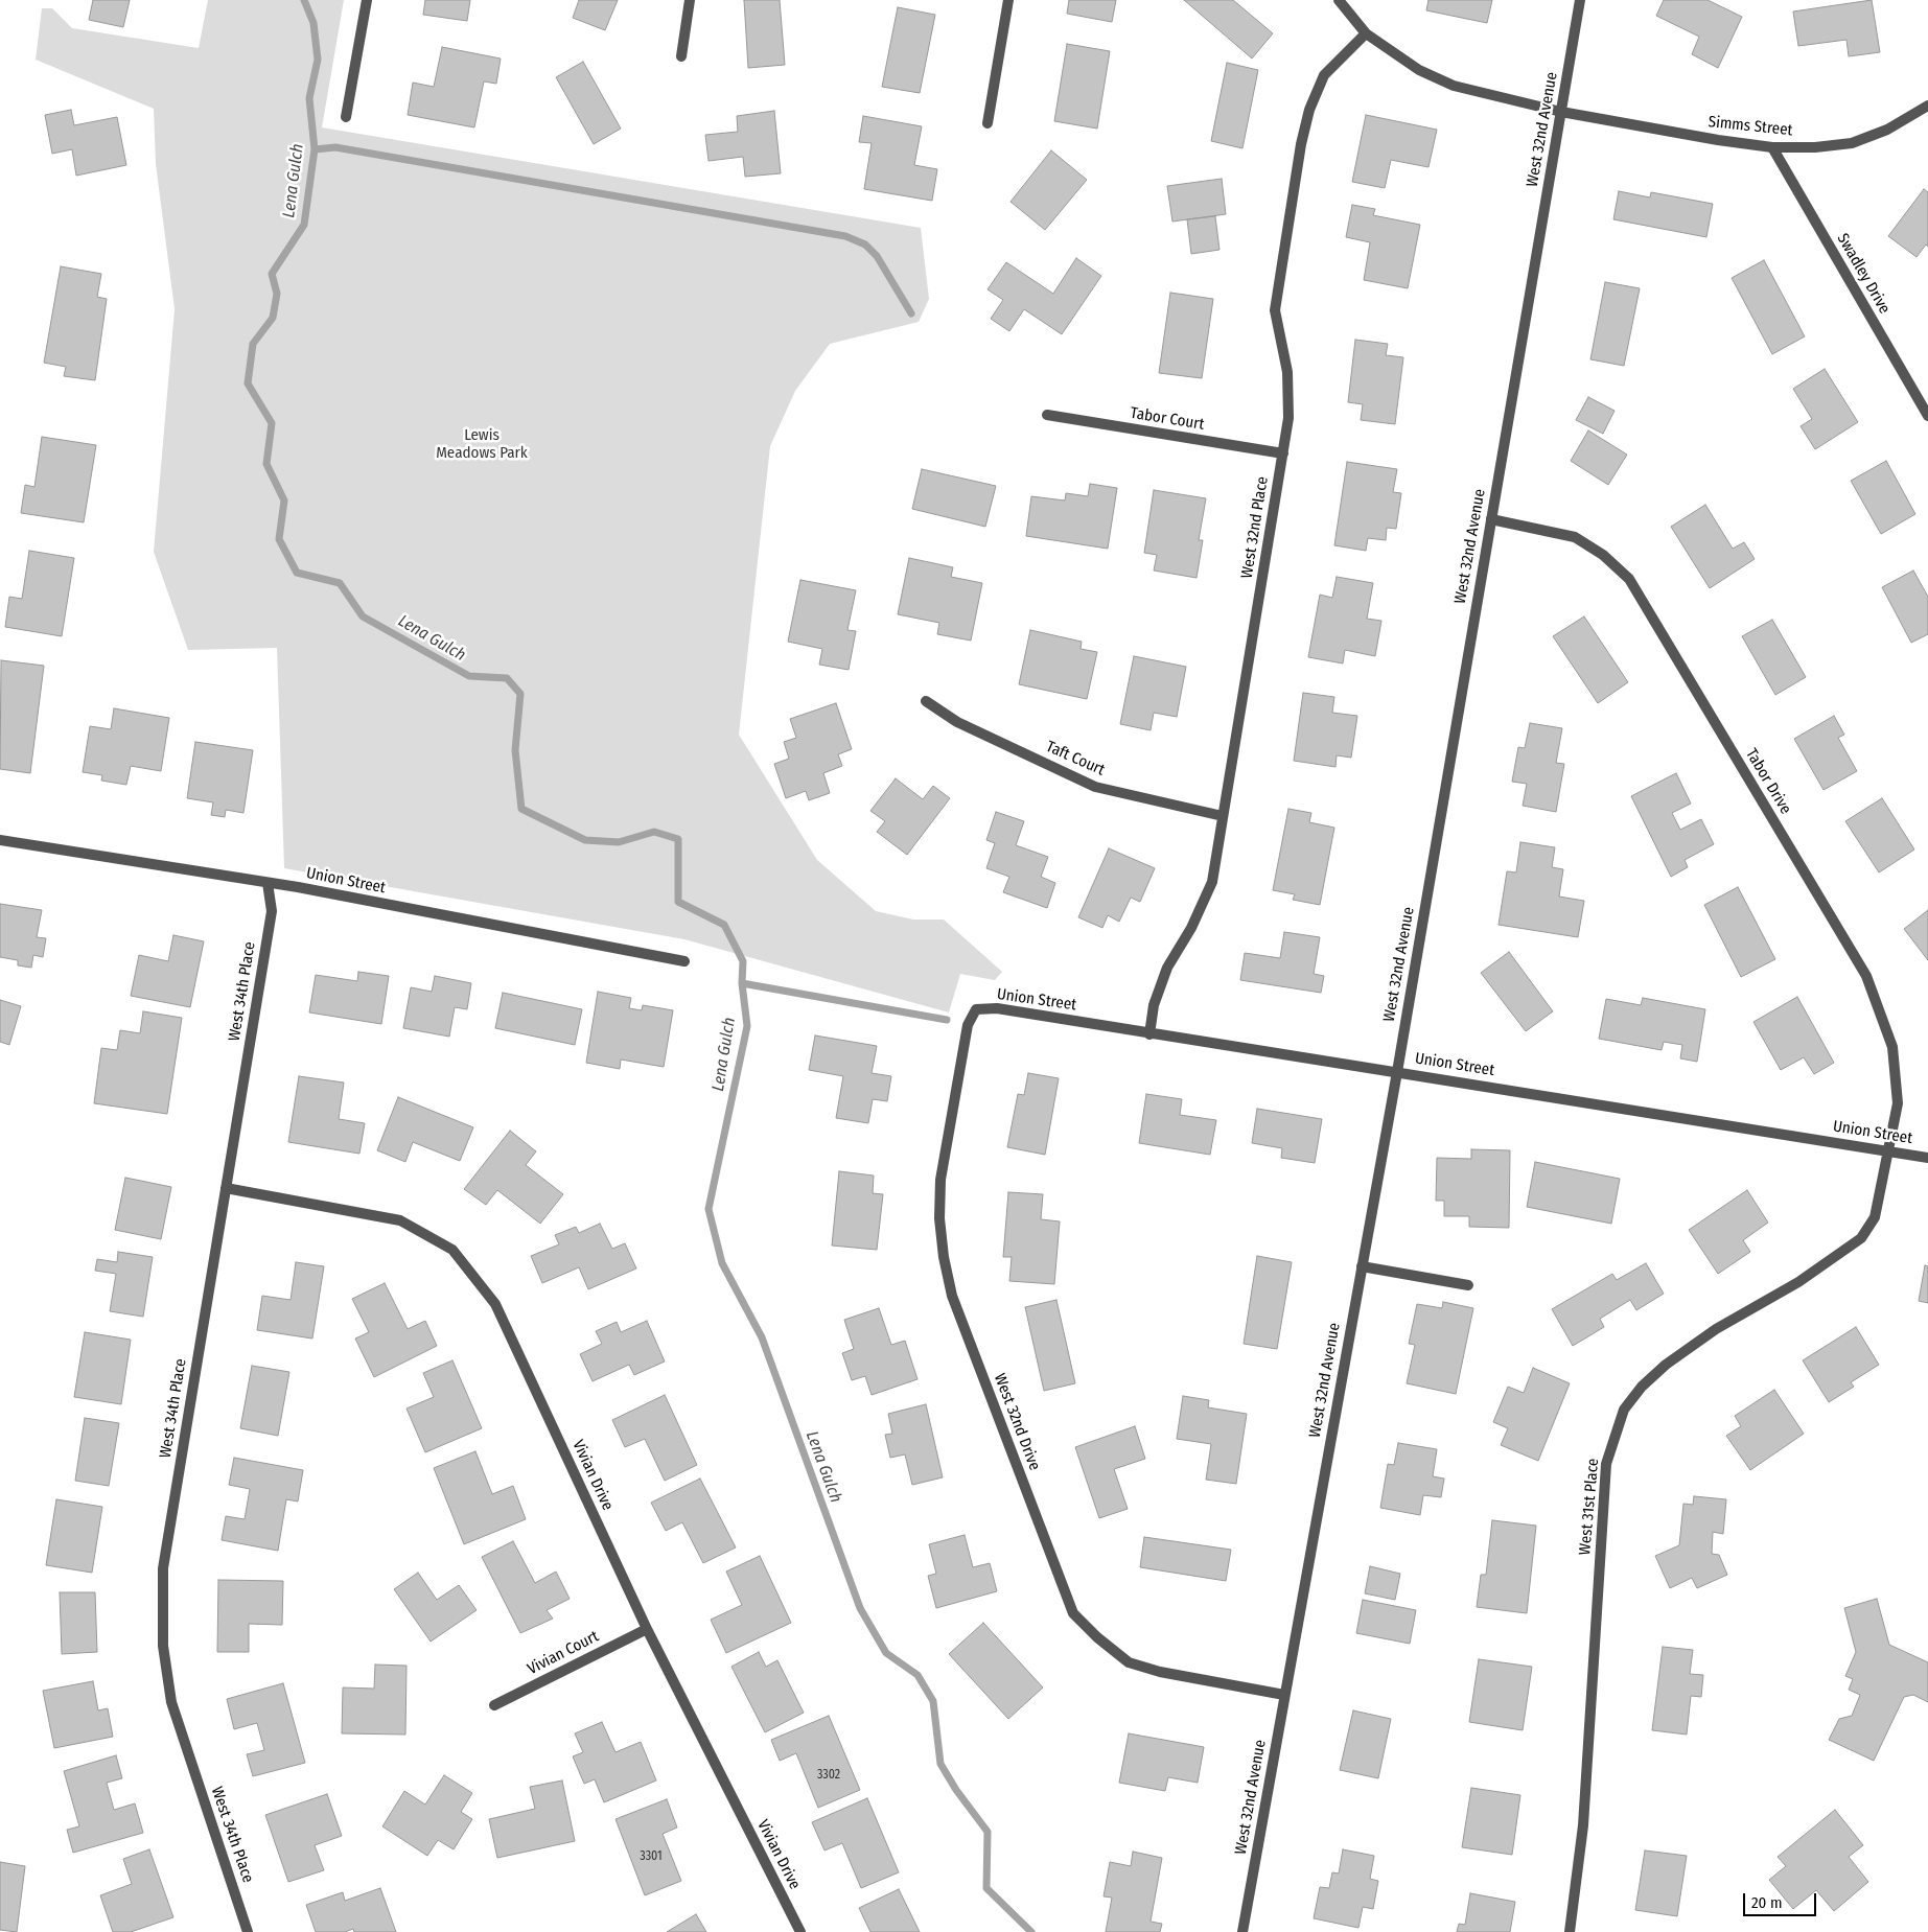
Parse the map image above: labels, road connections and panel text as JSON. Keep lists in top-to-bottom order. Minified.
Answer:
{"streets":{"street":["Simms Street","West 32nd Avenue","Swadley Drive","Tabor Court","West 32nd Place","Taft Court","Tabor Drive","Union Street","West 34th Place","West 32nd Drive","Vivian Drive","West 31st Place","Vivian Court"]},"crossings":[["Simms Street","West 32nd Avenue"],["Simms Street","Swadley Drive"],["Simms Street","West 32nd Place"],["West 32nd Avenue","Tabor Drive"],["West 32nd Avenue","Union Street"],["West 32nd Avenue","West 32nd Drive"],["Tabor Court","West 32nd Place"],["West 32nd Place","Taft Court"],["West 32nd Place","Union Street"],["Tabor Drive","Union Street"],["Tabor Drive","West 31st Place"],["Union Street","West 34th Place"],["Union Street","West 32nd Drive"],["Union Street","West 31st Place"],["West 34th Place","Vivian Drive"],["Vivian Drive","Vivian Court"]],"water":["Lena Gulch"],"parks":["Lewis Meadows Park"],"house_numbers":["3302","3301"],"scale_bar":"20 m"}
